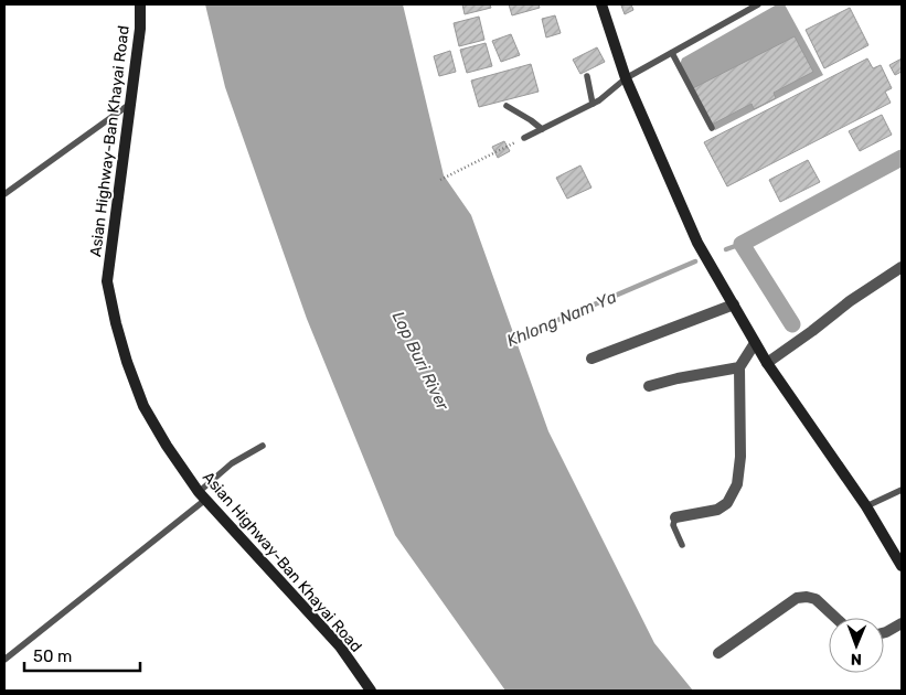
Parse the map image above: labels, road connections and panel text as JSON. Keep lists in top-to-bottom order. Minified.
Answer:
{"streets":{"street":["Asian Highway-Ban Khayai Road"]},"water":["Khlong Nam Ya","Lop Buri River"],"scale_bar":"50 m","north":"bottom"}
